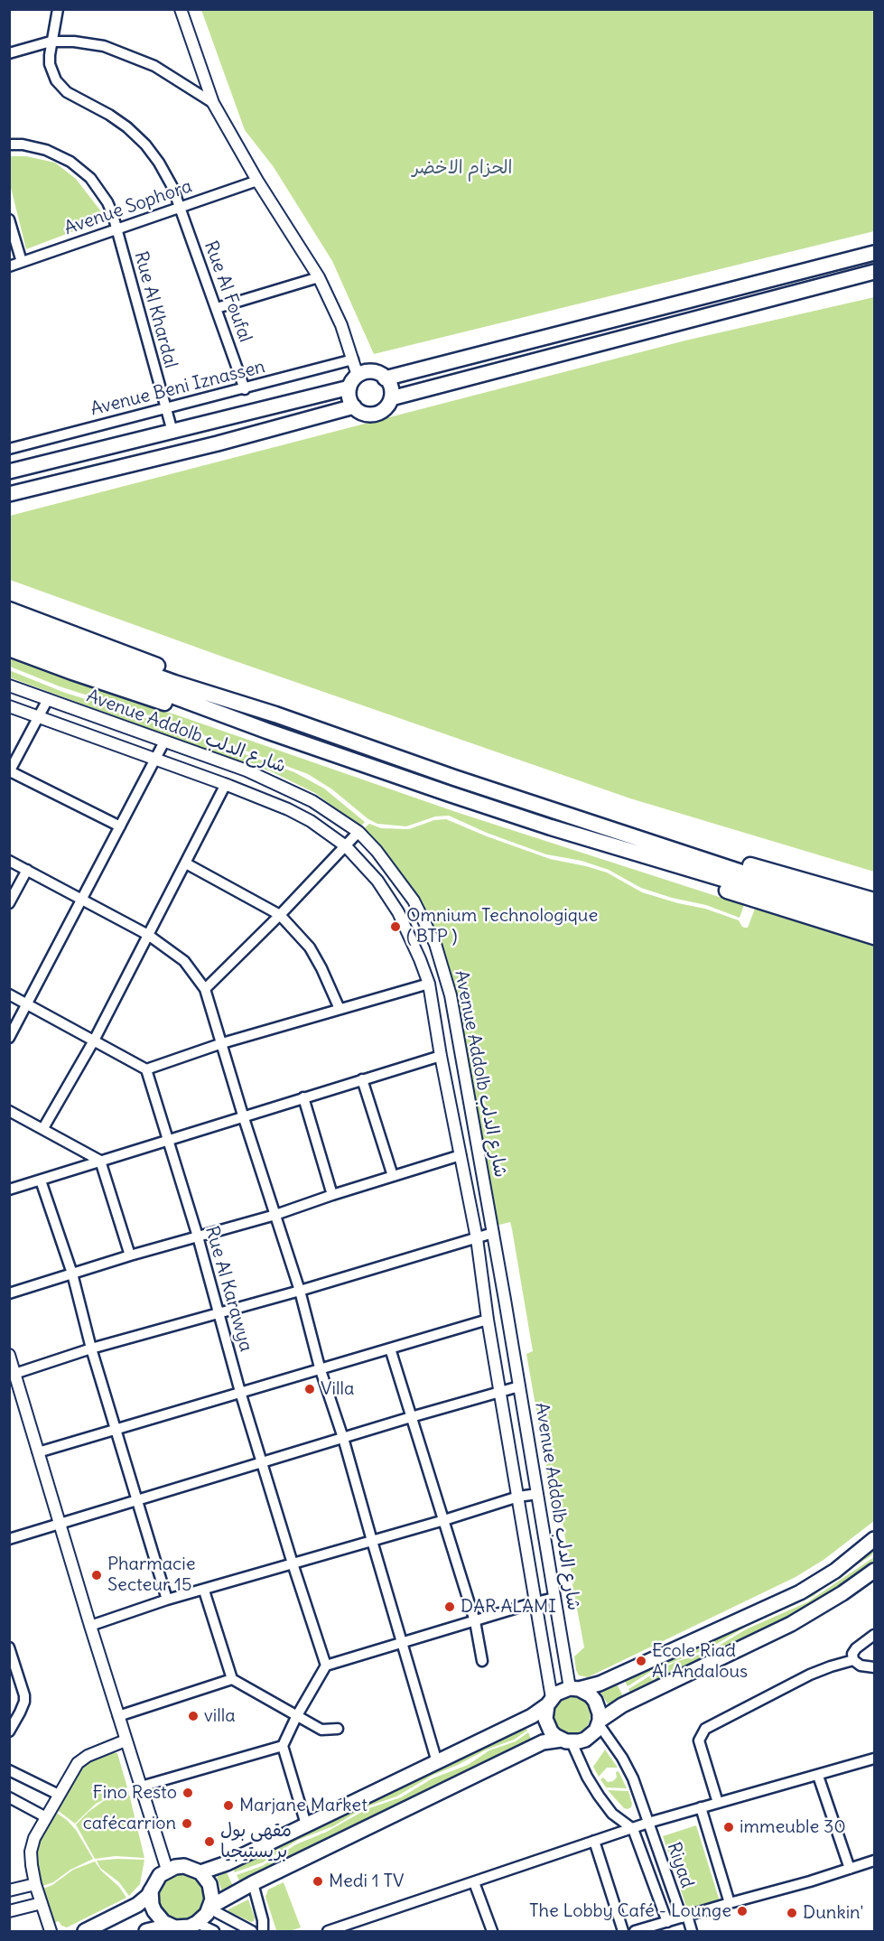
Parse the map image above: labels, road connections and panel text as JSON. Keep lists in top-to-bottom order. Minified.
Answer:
{"streets":{"street":["Avenue Sophora","Rue Al Foufal","Rue Al Khardal","Avenue Beni Iznassen","Avenue Addolb شارع الدلب","Rue Al Karawya","Riyad"]},"crossings":[["Avenue Sophora","Rue Al Foufal"],["Avenue Sophora","Rue Al Khardal"],["Rue Al Foufal","Avenue Beni Iznassen"],["Rue Al Khardal","Avenue Beni Iznassen"]],"parks":["الحزام الاخضر"],"places":["Omnium Technologique ( BTP )","Villa","Pharmacie Secteur 15","DAR ALAMI","Ecole Riad Al Andalous","villa","Fino Resto","Marjane Market","cafécarrion","immeuble 30","مقهى بول بريستيجيا","Medi 1 TV","The Lobby Café - Lounge","Dunkin'"]}
